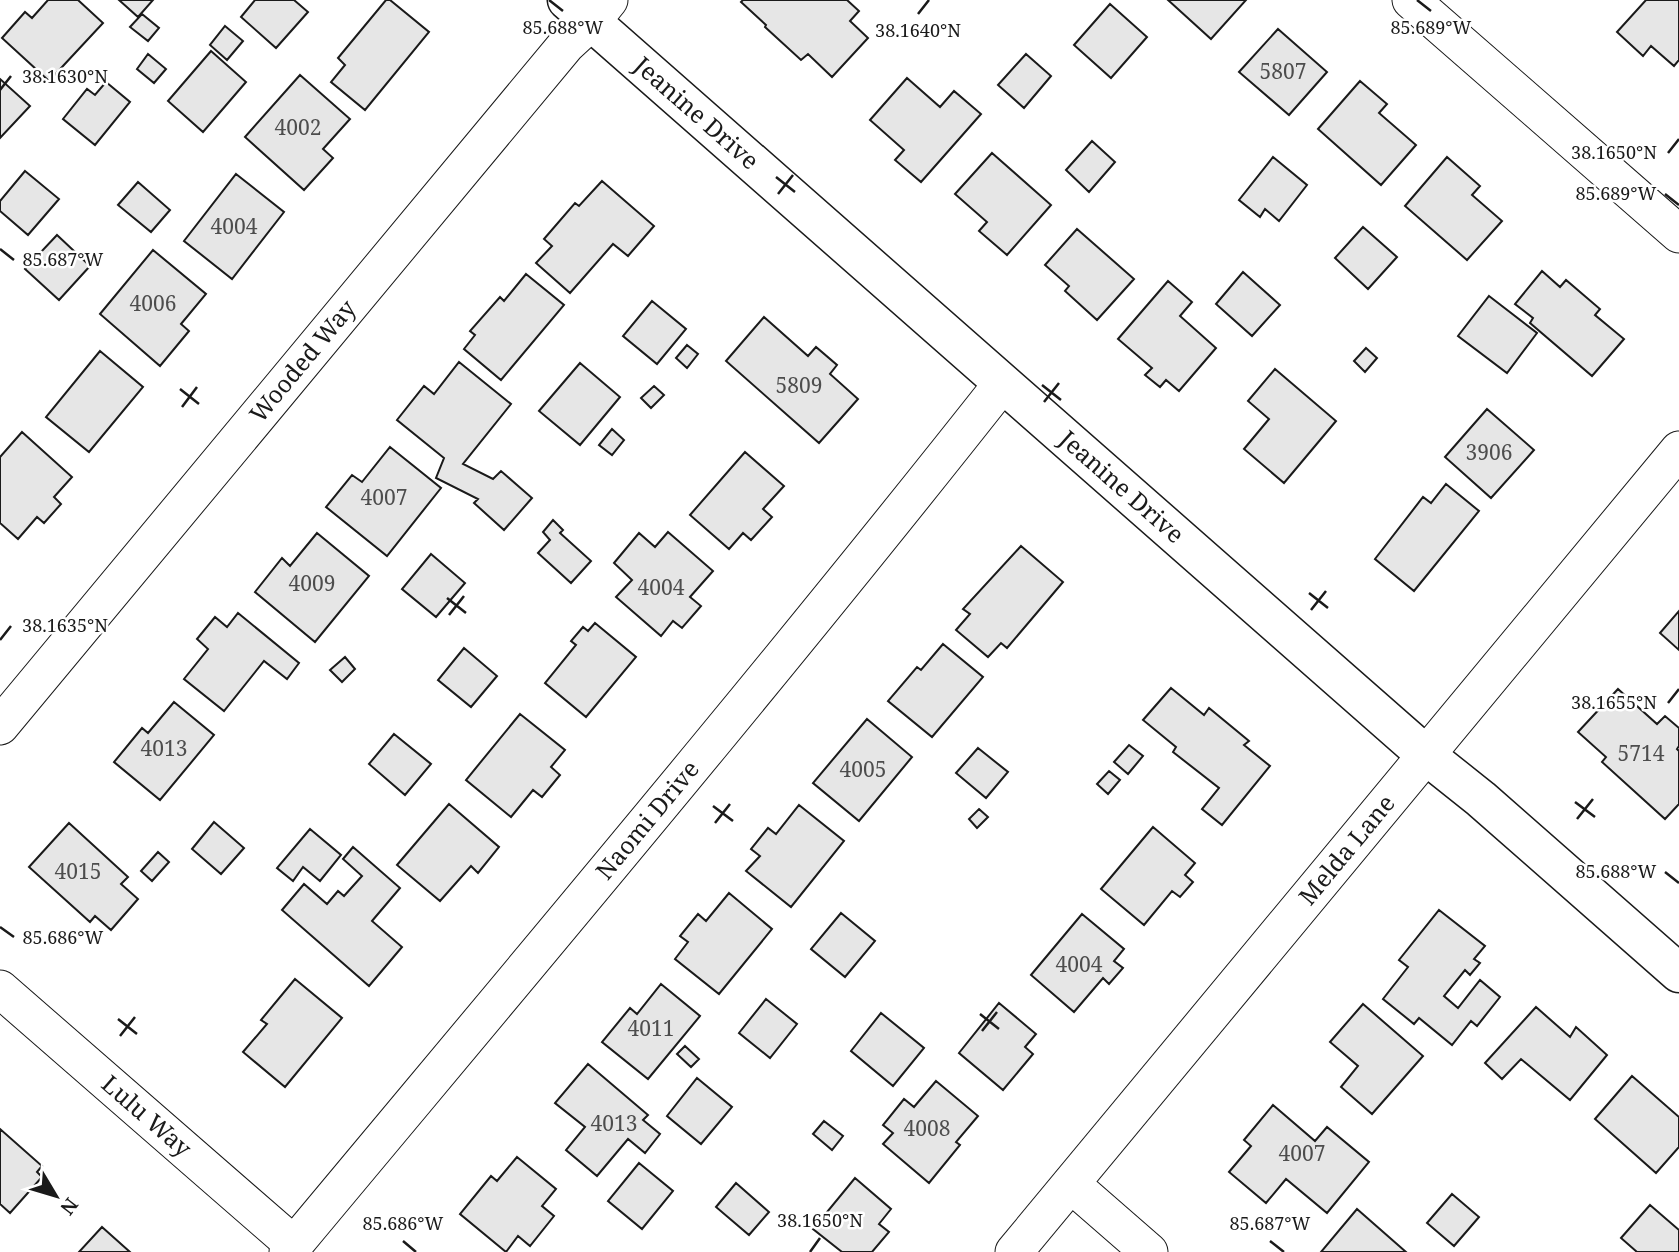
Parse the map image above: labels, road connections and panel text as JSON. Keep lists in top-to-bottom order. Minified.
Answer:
{"streets":{"street":["Jeanine Drive","Wooded Way","Naomi Drive","Melda Lane","Lulu Way"]},"crossings":[["Jeanine Drive","Wooded Way"],["Jeanine Drive","Naomi Drive"],["Jeanine Drive","Melda Lane"],["Naomi Drive","Lulu Way"]],"house_numbers":["5807","4002","4004","4006","5809","3906","4007","4009","4004","4013","5714","4005","4015","4004","4011","4013","4008","4007"],"north":"bottom right","coordinates":["85.688°W","85.689°W","38.1640°N","38.1630°N","38.1650°N","85.687°W","38.1635°N","38.1655°N","85.686°W"]}
